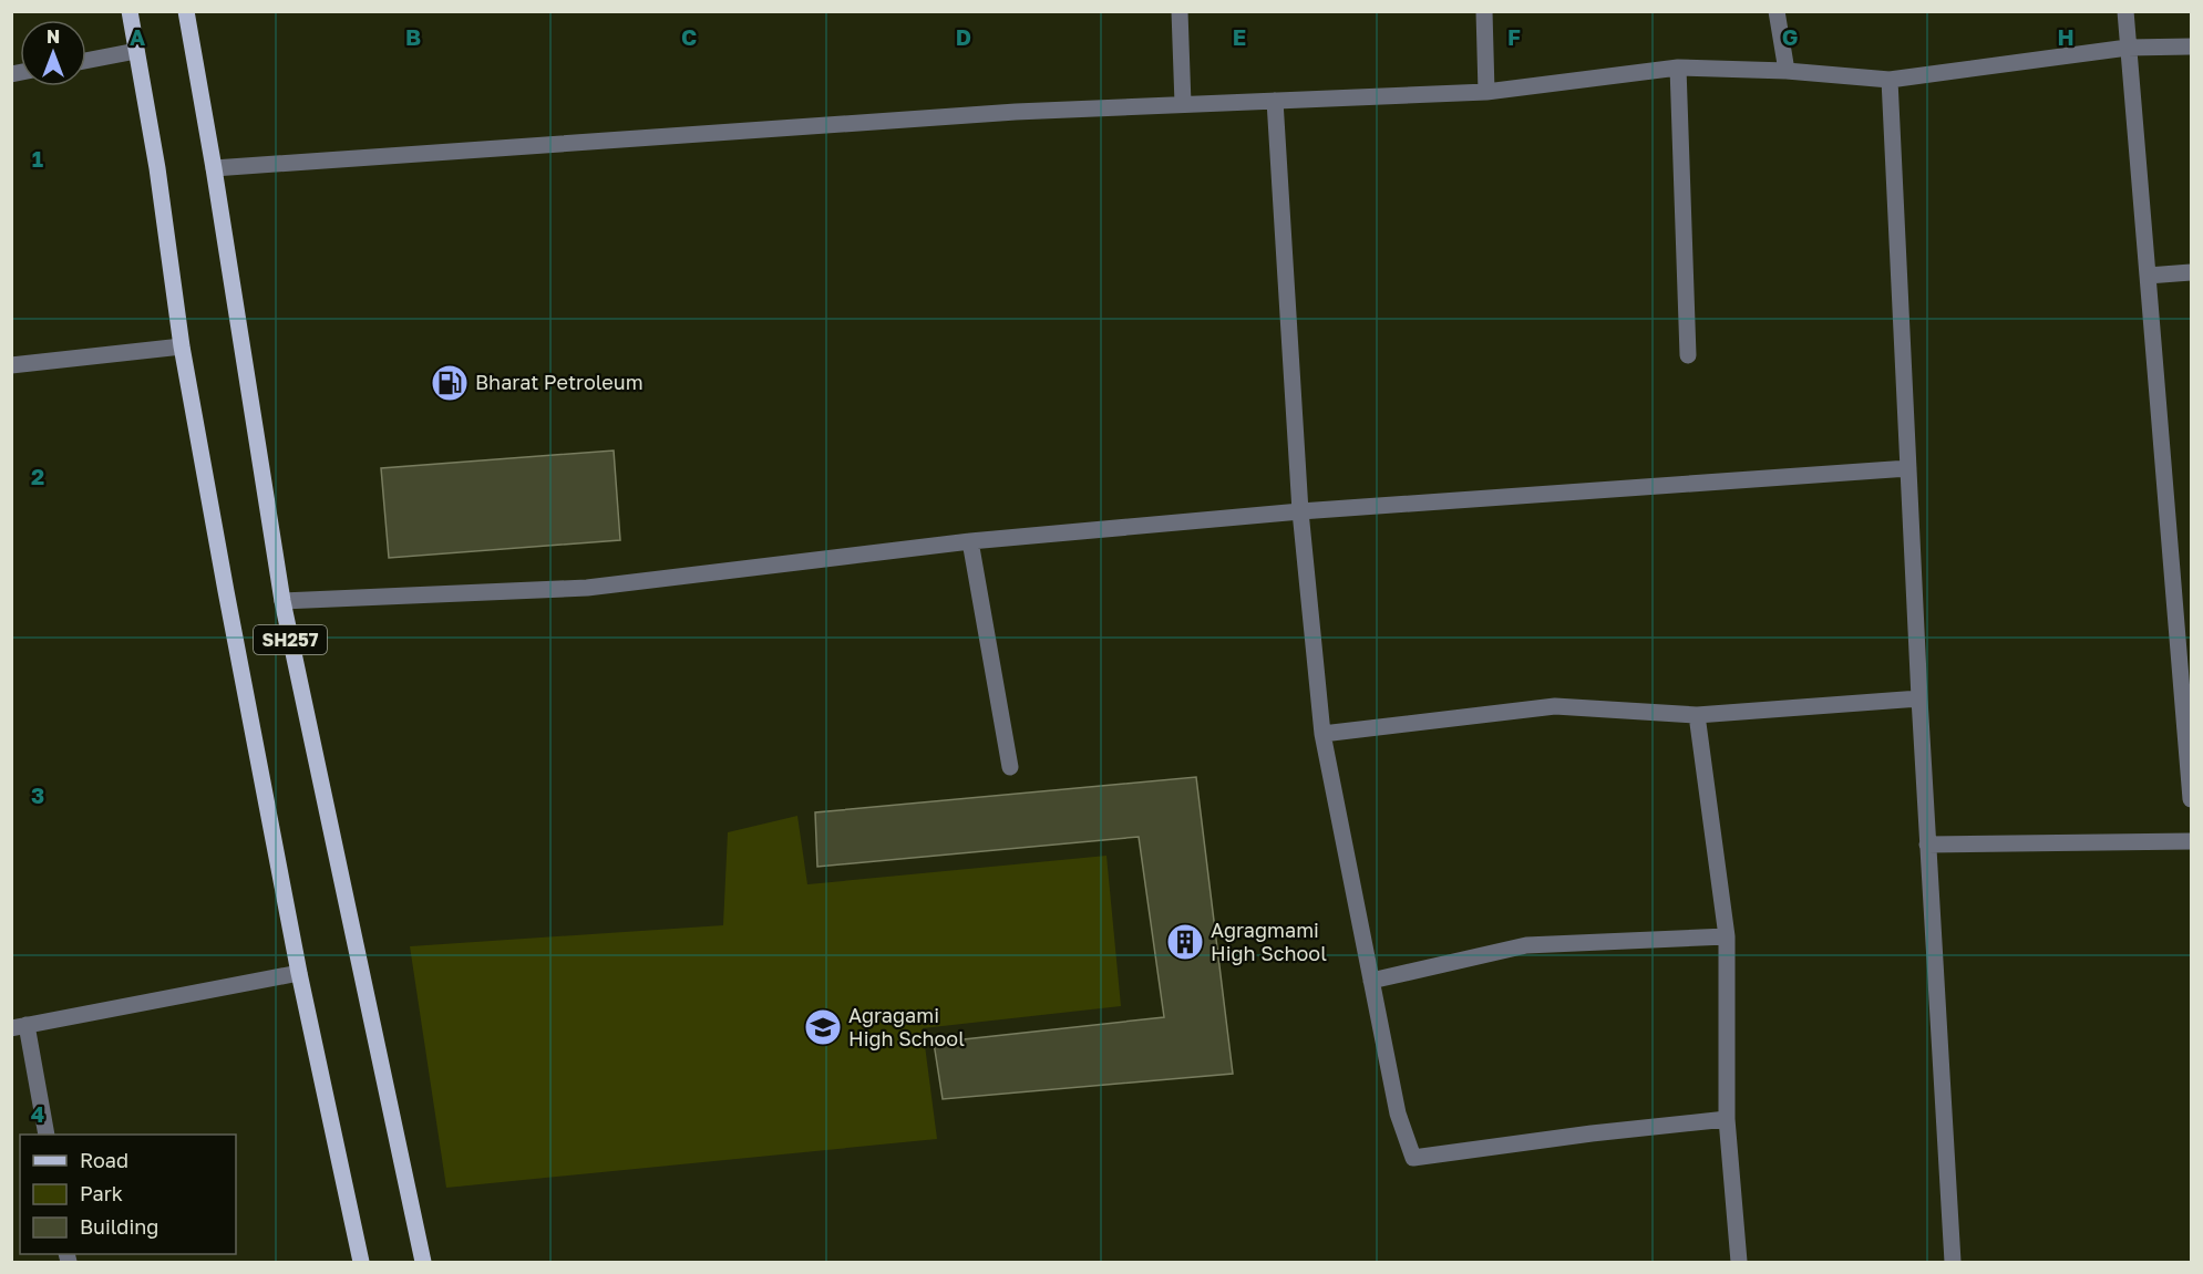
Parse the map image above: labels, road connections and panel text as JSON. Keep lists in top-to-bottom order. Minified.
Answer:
{"streets":{"main road":["SH257"]},"places":{"fuel station":["Bharat Petroleum"],"building":["Agragmami High School"],"school or university":["Agragami High School"]},"legend":["Road","Park","Building"],"north":"top","grid":{"columns":["A","B","C","D","E","F","G","H"],"rows":["1","2","3","4"]}}
